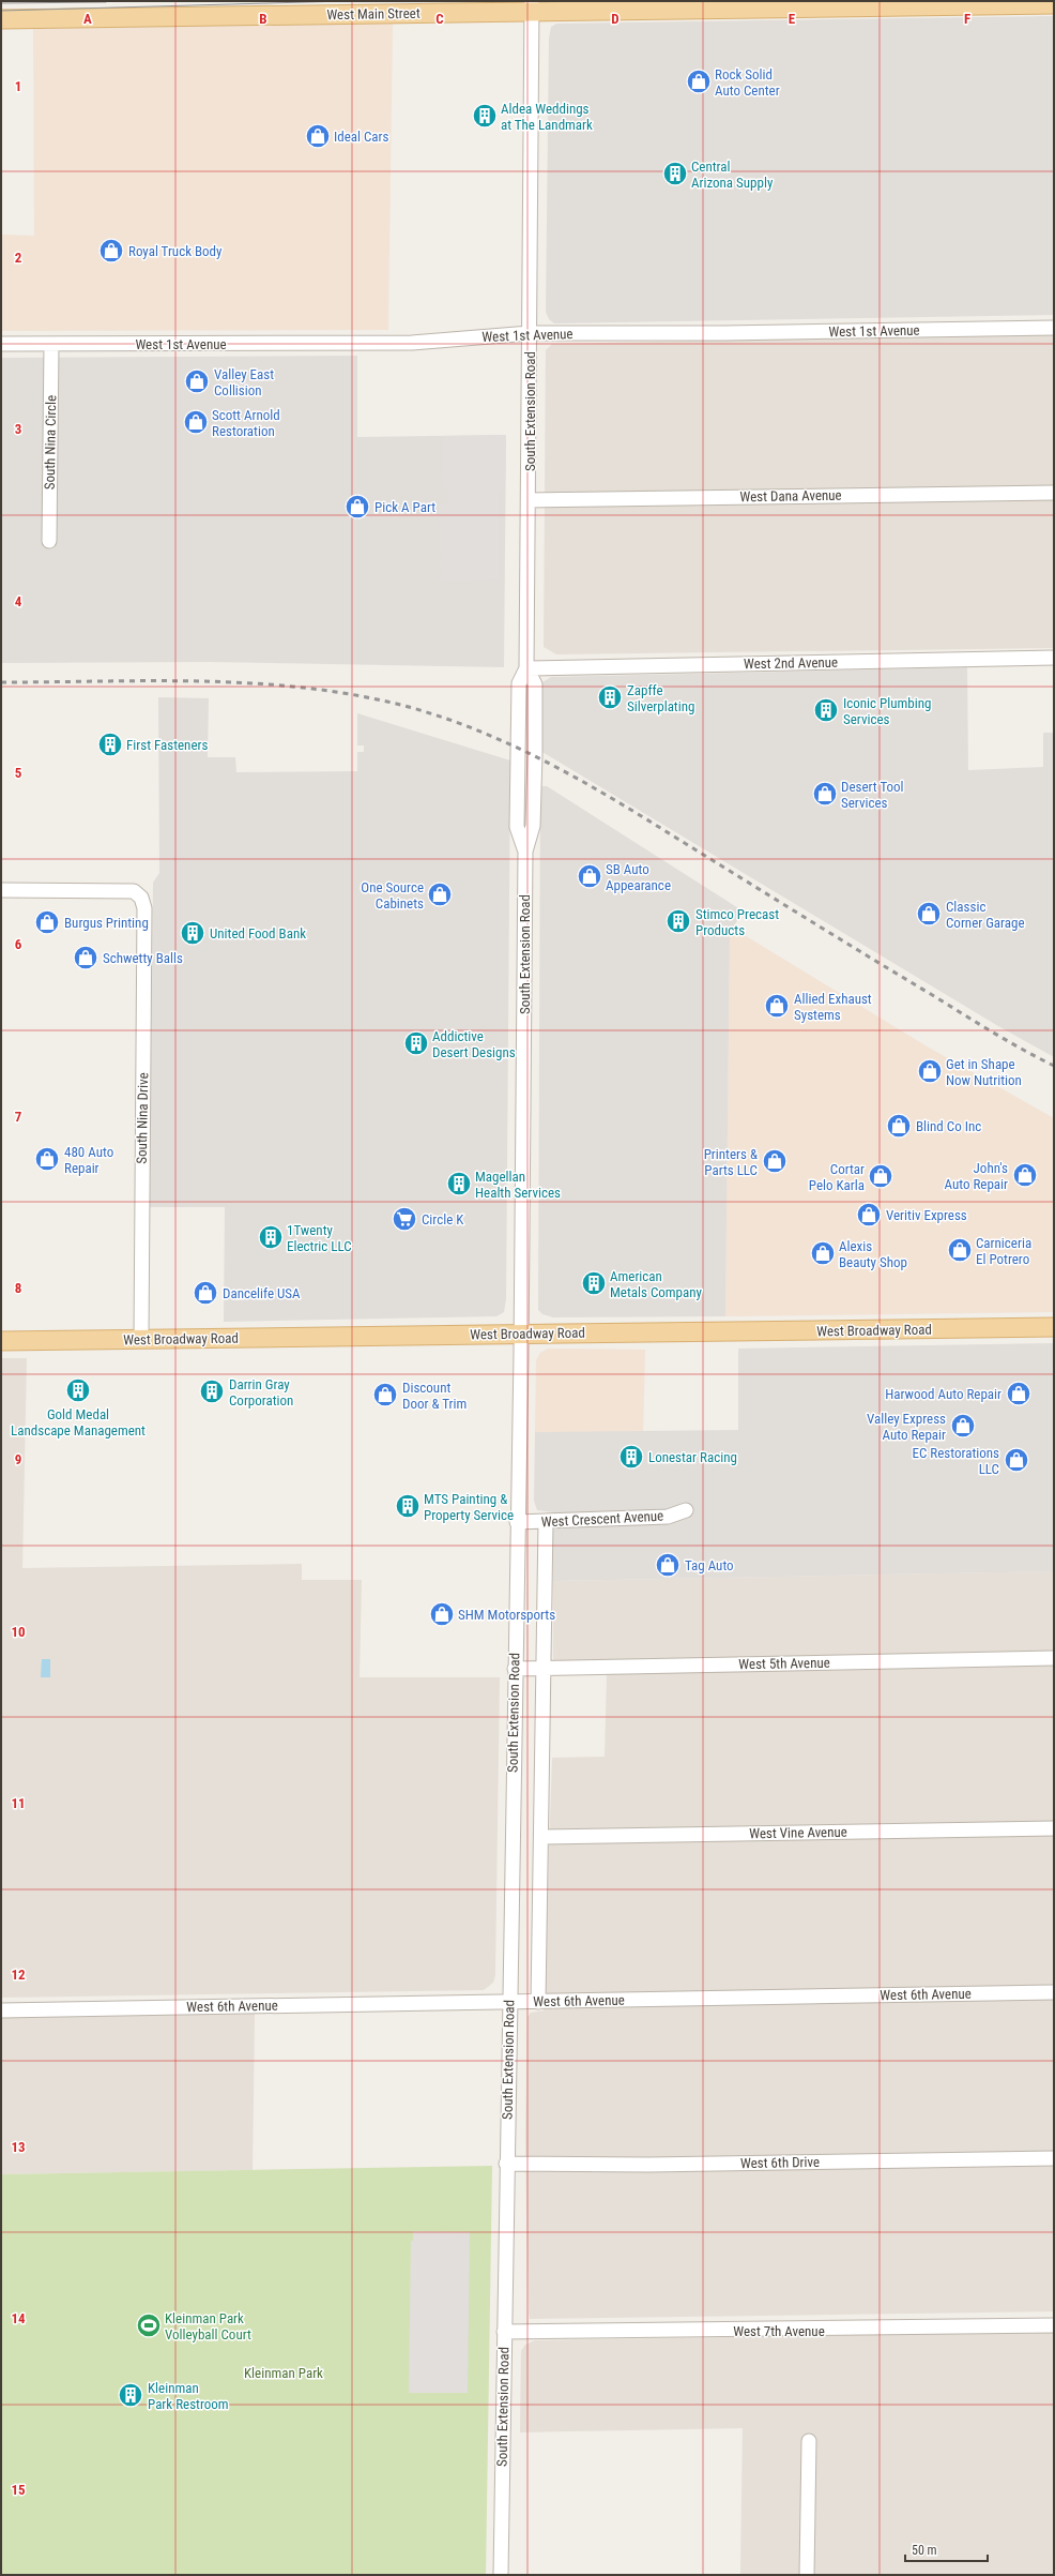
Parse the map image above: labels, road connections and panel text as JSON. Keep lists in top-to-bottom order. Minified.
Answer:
{"streets":{"main road":["West Main Street","West Broadway Road"],"street":["West 1st Avenue","South Extension Road","South Nina Circle","West Dana Avenue","West 2nd Avenue","South Nina Drive","West Crescent Avenue","West 5th Avenue","West Vine Avenue","West 6th Avenue","West 6th Drive","West 7th Avenue"]},"crossings":[["West Main Street","South Extension Road"],["West 1st Avenue","South Extension Road"],["West 1st Avenue","South Nina Circle"],["South Extension Road","West Dana Avenue"],["South Extension Road","West 2nd Avenue"],["South Extension Road","West Broadway Road"],["South Extension Road","West Crescent Avenue"],["South Extension Road","West 5th Avenue"],["South Extension Road","West Vine Avenue"],["South Extension Road","West 6th Avenue"],["South Extension Road","West 6th Drive"],["South Extension Road","West 7th Avenue"],["South Nina Drive","West Broadway Road"]],"parks":["Kleinman Park"],"places":{"shop":["Rock Solid Auto Center","Ideal Cars","Royal Truck Body","Valley East Collision","Scott Arnold Restoration","Pick A Part","Desert Tool Services","SB Auto Appearance","One Source Cabinets","Classic Corner Garage","Burgus Printing","Schwetty Balls","Allied Exhaust Systems","Get in Shape Now Nutrition","Blind Co Inc","480 Auto Repair","Printers & Parts LLC","John's Auto Repair","Cortar Pelo Karla","Veritiv Express","Carniceria El Potrero","Alexis Beauty Shop","Dancelife USA","Harwood Auto Repair","Discount Door & Trim","Valley Express Auto Repair","EC Restorations LLC","Tag Auto","SHM Motorsports"],"building":["Aldea Weddings at The Landmark","Central Arizona Supply","Zapffe Silverplating","Iconic Plumbing Services","First Fasteners","Stimco Precast Products","United Food Bank","Addictive Desert Designs","Magellan Health Services","1Twenty Electric LLC","American Metals Company","Gold Medal Landscape Management","Darrin Gray Corporation","Lonestar Racing","MTS Painting & Property Service","Kleinman Park Restroom"],"supermarket":["Circle K"],"sports":["Kleinman Park Volleyball Court"]},"scale_bar":"50 m","grid":{"columns":["A","B","C","D","E","F"],"rows":["1","2","3","4","5","6","7","8","9","10","11","12","13","14","15"]}}
